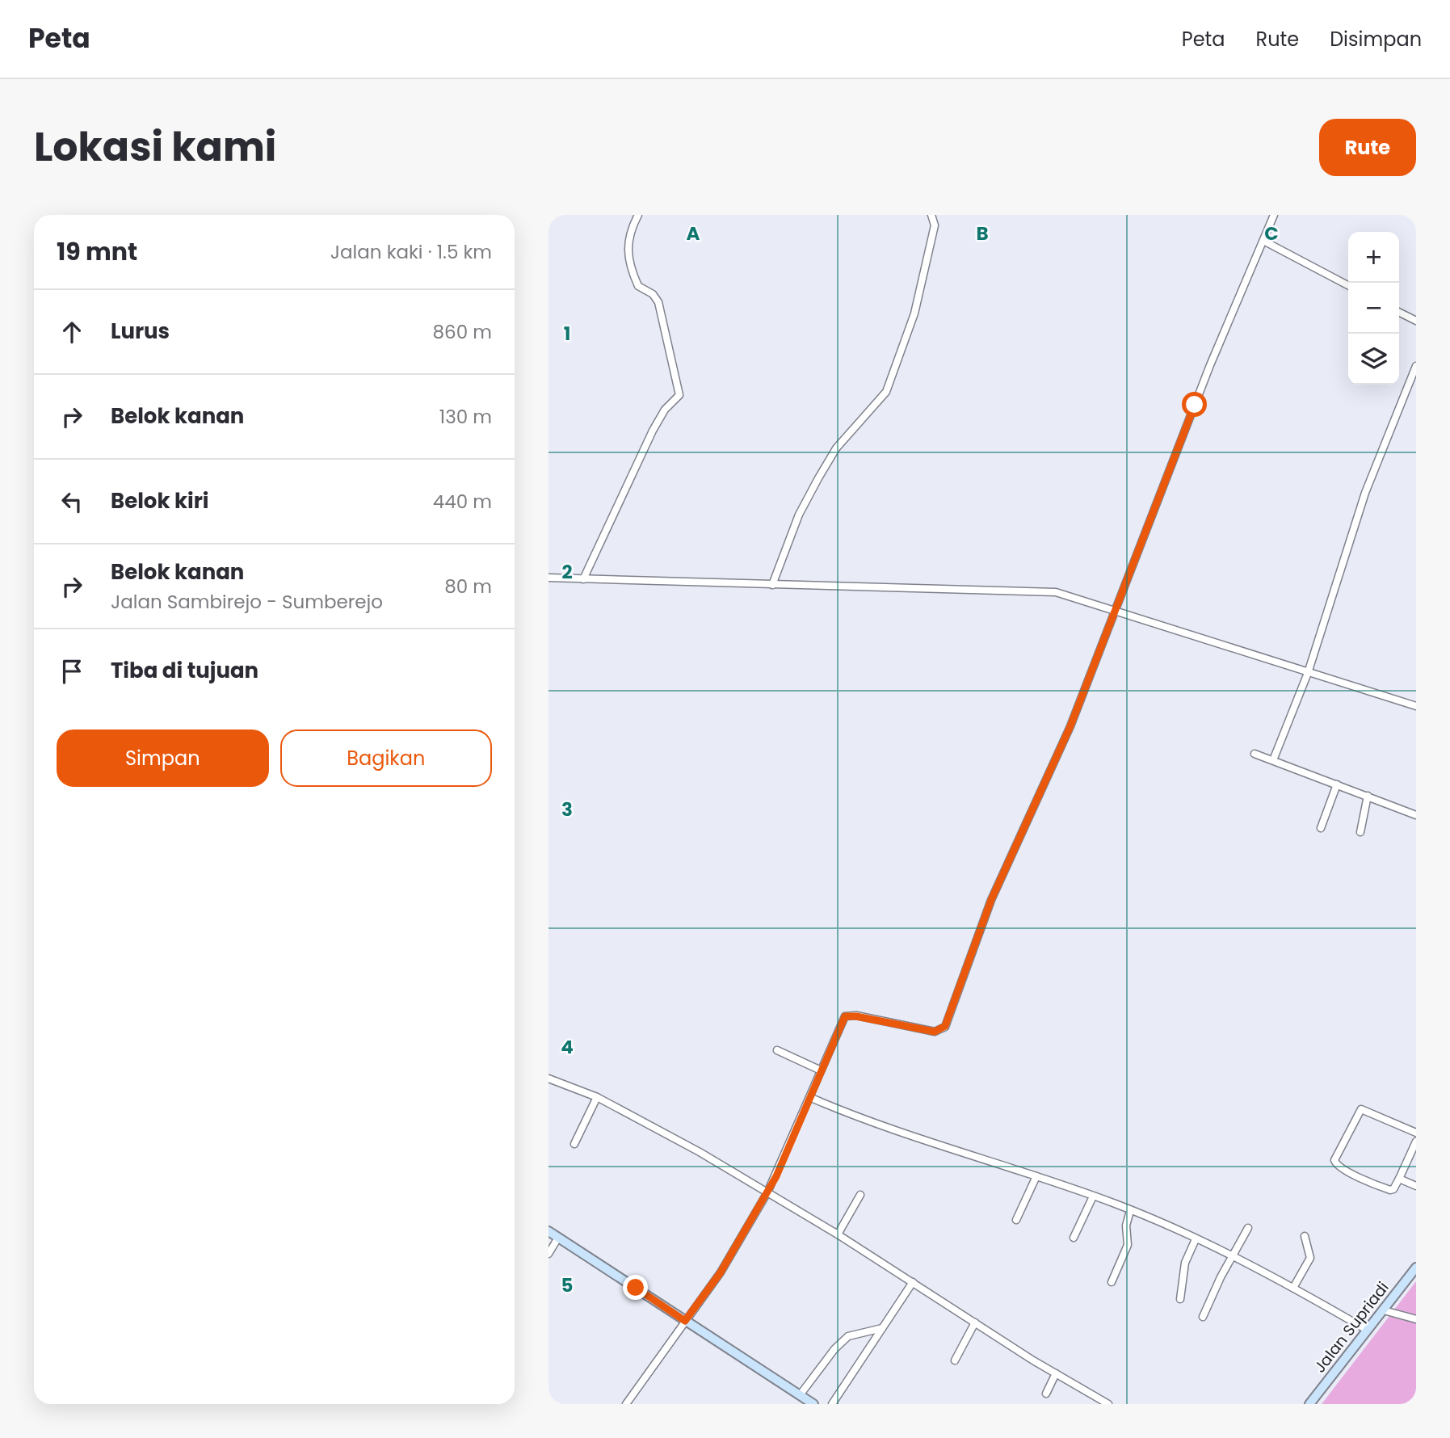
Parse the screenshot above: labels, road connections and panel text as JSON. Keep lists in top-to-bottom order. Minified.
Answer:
{"streets":{"main road":["Jalan Supriadi"]},"page":{"header":"Peta","nav":["Peta","Rute","Disimpan"],"title":"Lokasi kami","buttons":["Rute",["Simpan","Bagikan"]],"heading":["19 mnt","Jalan kaki · 1.5 km"],"map_buttons":["+","−"],"list":[["Lurus","860 m"],["Belok kanan","130 m"],["Belok kiri","440 m"],["Belok kanan","Jalan Sambirejo - Sumberejo","80 m"],"Tiba di tujuan"]},"grid":{"columns":["A","B","C"],"rows":["1","2","3","4","5"]}}
